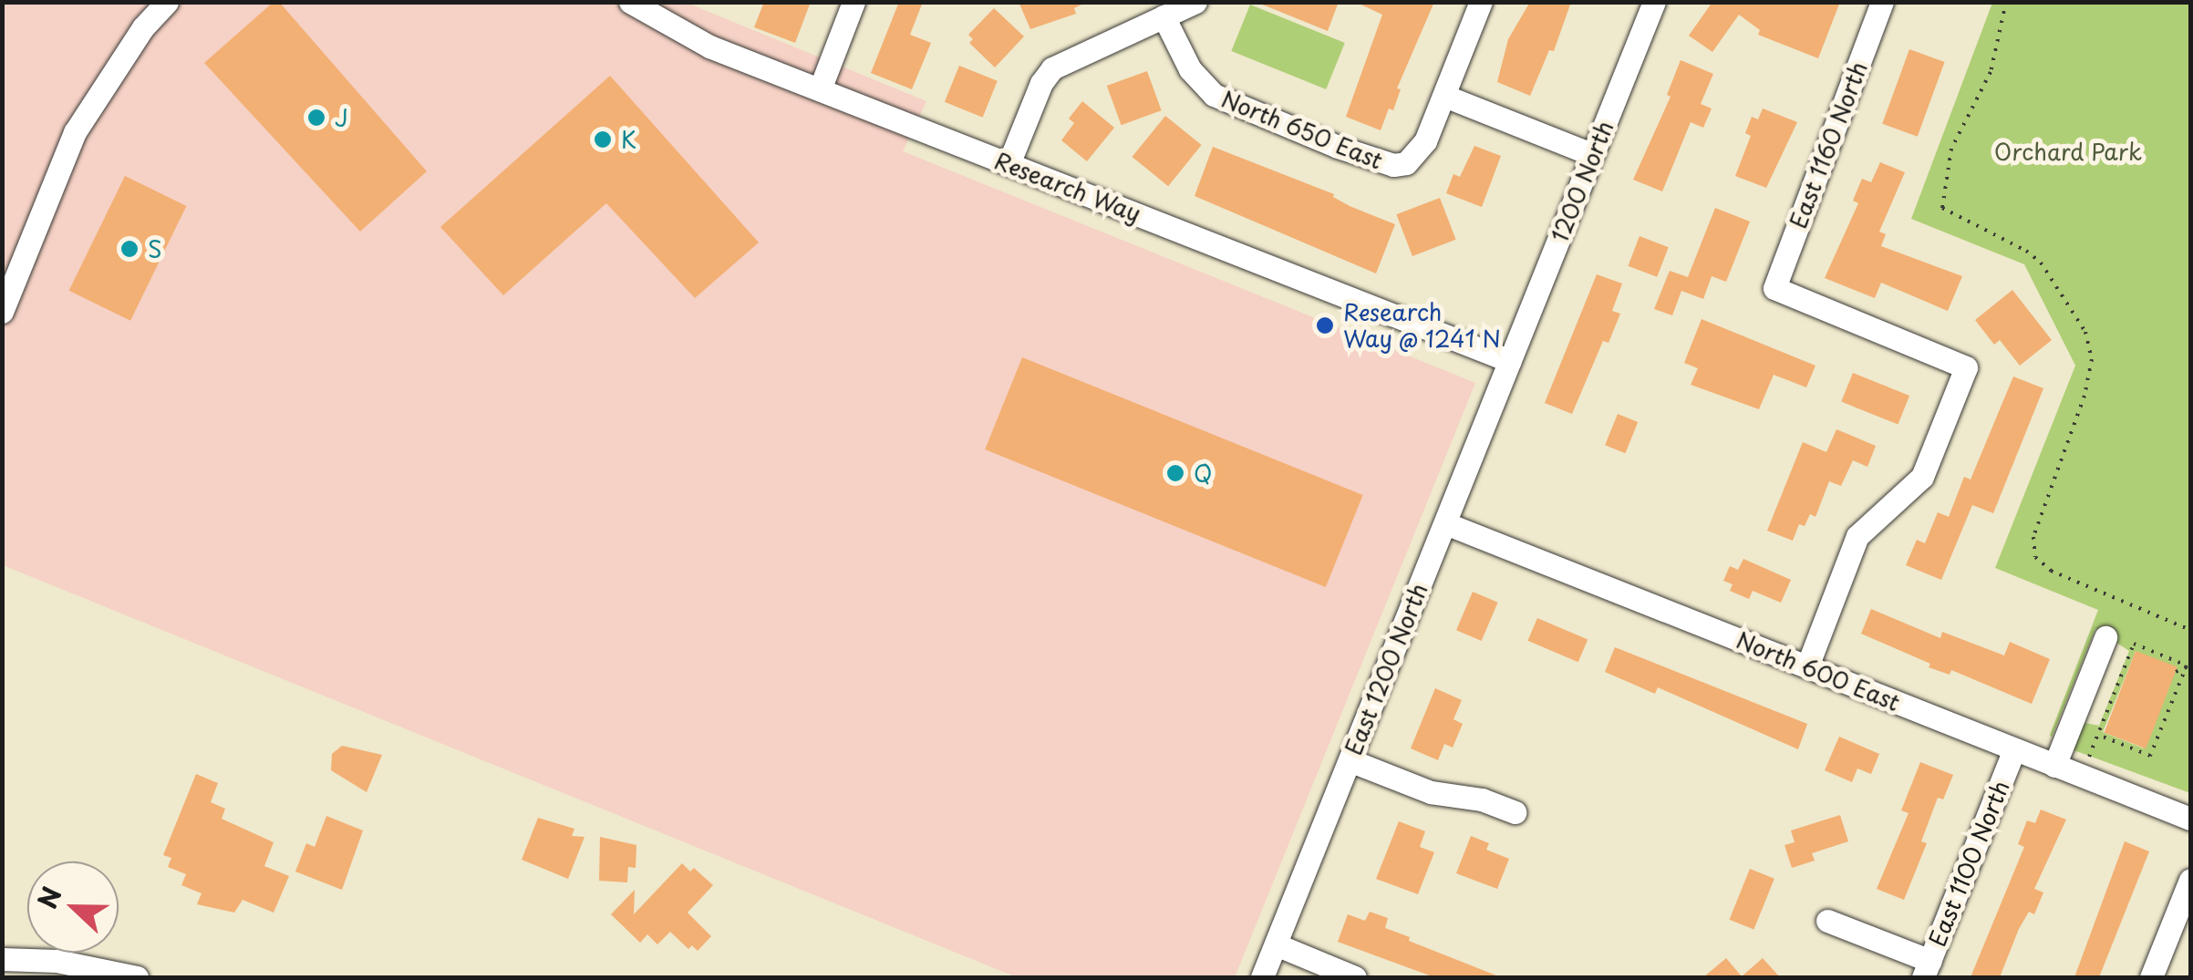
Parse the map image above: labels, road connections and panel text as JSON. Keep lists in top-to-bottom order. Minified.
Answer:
{"streets":{"street":["North 650 East","East 1160 North","1200 North","Research Way","East 1200 North","North 600 East","East 1100 North"]},"crossings":[["East 1160 North","North 600 East"],["1200 North","Research Way"],["1200 North","East 1200 North"],["Research Way","East 1200 North"],["East 1200 North","North 600 East"],["North 600 East","East 1100 North"]],"parks":["Orchard Park"],"places":["J","K","S","Research Way @ 1241 N","Q"],"north":"left"}
